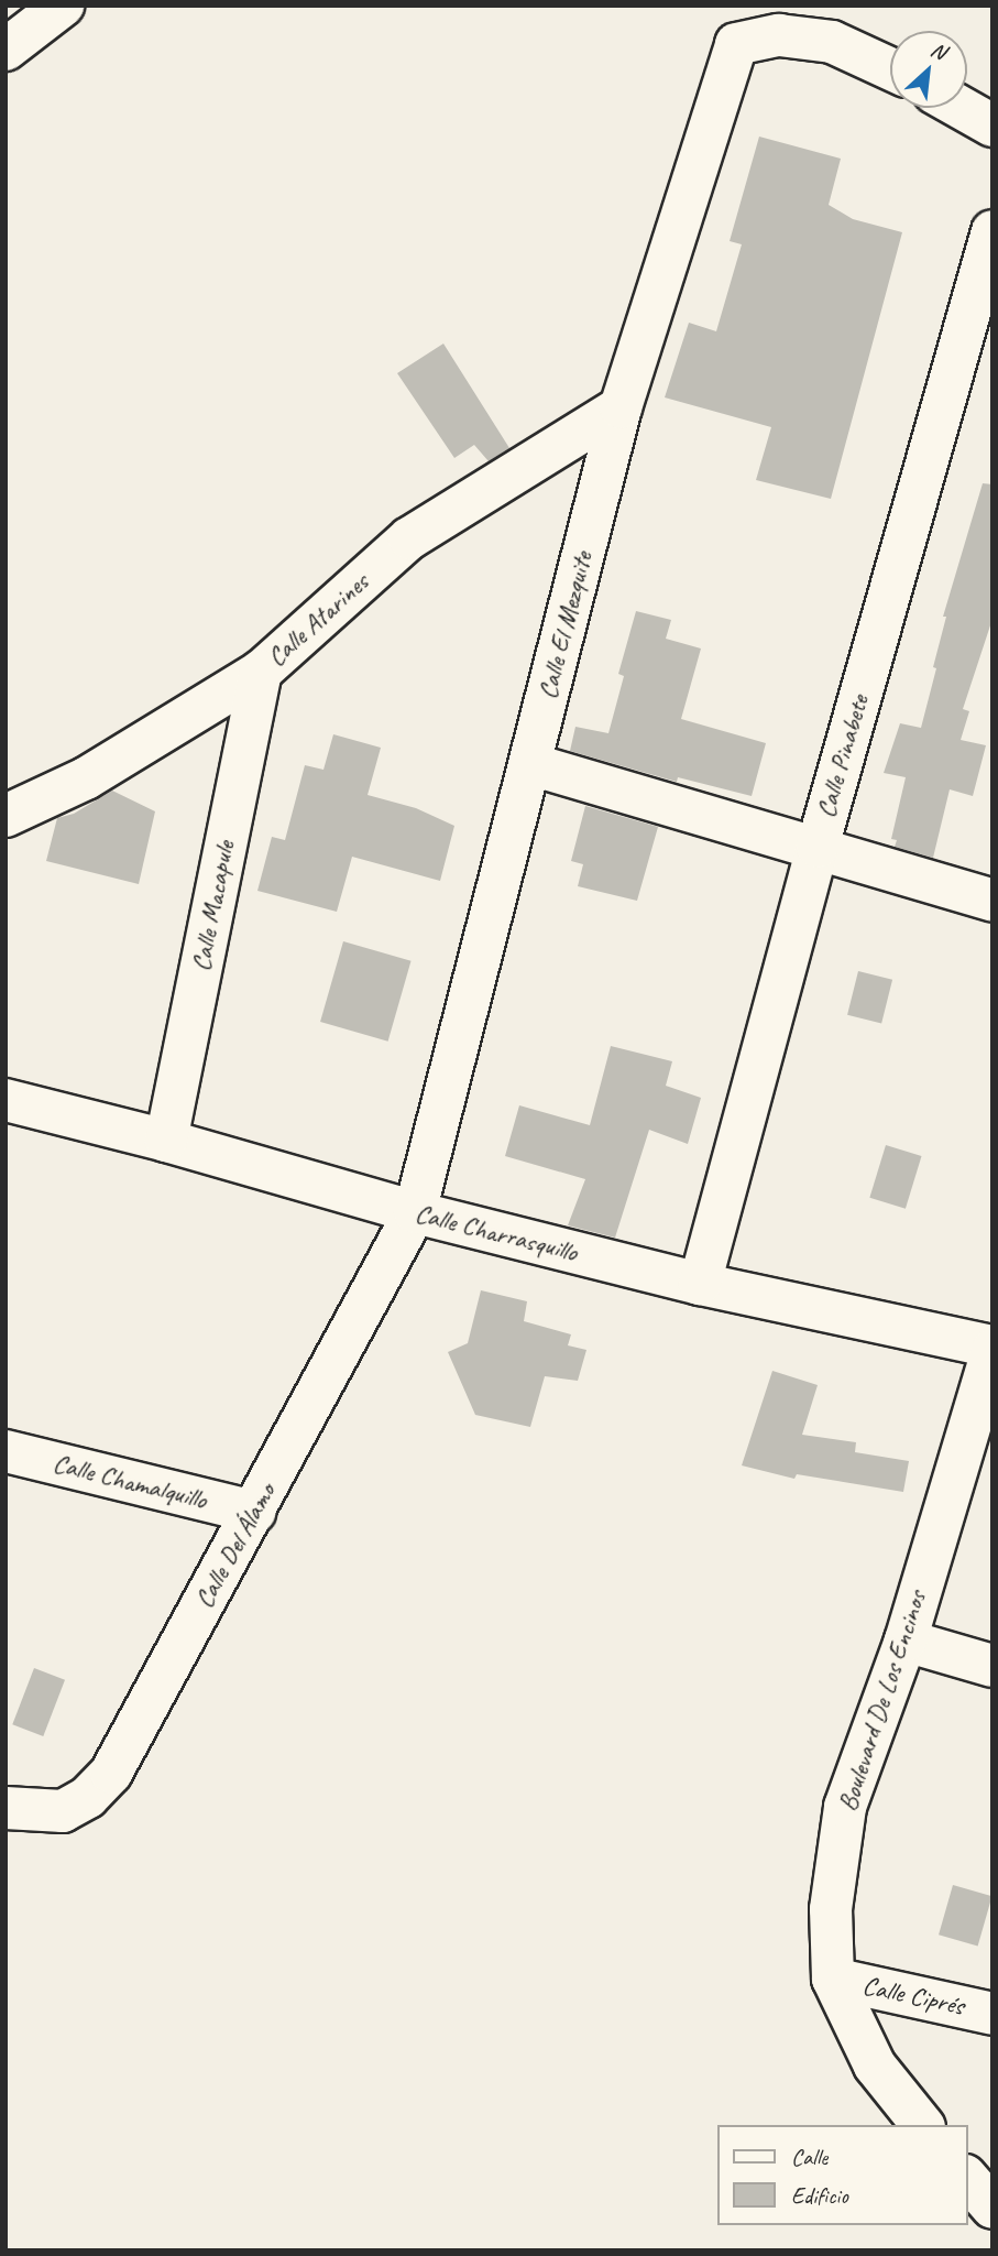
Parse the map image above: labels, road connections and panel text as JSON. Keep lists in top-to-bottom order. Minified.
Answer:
{"streets":{"street":["Calle Atarines","Calle El Mezquite","Calle Pinabete","Calle Macapule","Calle Charrasquillo","Calle Chamalquillo","Calle Del Álamo","Boulevard De Los Encinos","Calle Ciprés"]},"crossings":[["Calle Atarines","Calle El Mezquite"],["Calle Atarines","Calle Macapule"],["Calle El Mezquite","Calle Charrasquillo"],["Calle El Mezquite","Calle Del Álamo"],["Calle Pinabete","Calle Charrasquillo"],["Calle Macapule","Calle Charrasquillo"],["Calle Charrasquillo","Calle Del Álamo"],["Calle Charrasquillo","Boulevard De Los Encinos"],["Calle Chamalquillo","Calle Del Álamo"],["Boulevard De Los Encinos","Calle Ciprés"]],"legend":["Calle","Edificio"],"north":"top right"}
